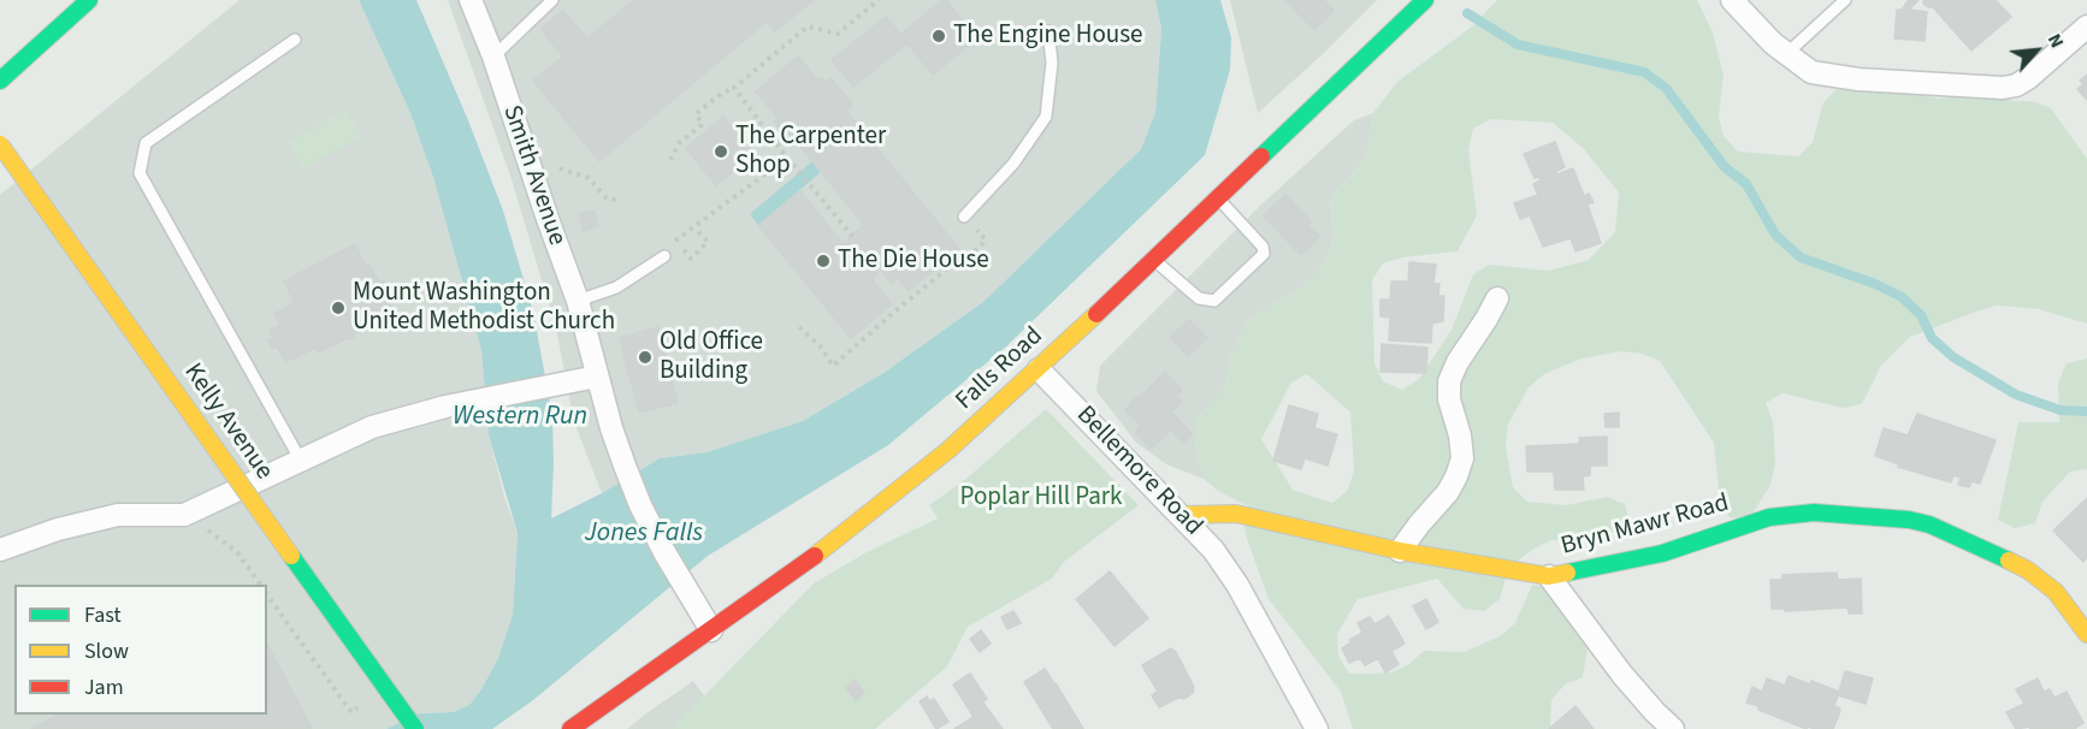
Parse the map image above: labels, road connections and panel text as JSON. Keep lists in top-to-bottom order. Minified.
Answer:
{"streets":{"main road":["Falls Road","Kelly Avenue","Bryn Mawr Road"],"street":["Smith Avenue","Bellemore Road"]},"crossings":[["Smith Avenue","Falls Road"],["Falls Road","Bellemore Road"],["Bellemore Road","Bryn Mawr Road"]],"water":["Western Run","Jones Falls"],"parks":["Poplar Hill Park"],"places":["The Engine House","The Carpenter Shop","The Die House","Mount Washington United Methodist Church","Old Office Building"],"legend":["Fast","Slow","Jam"],"north":"top right"}
